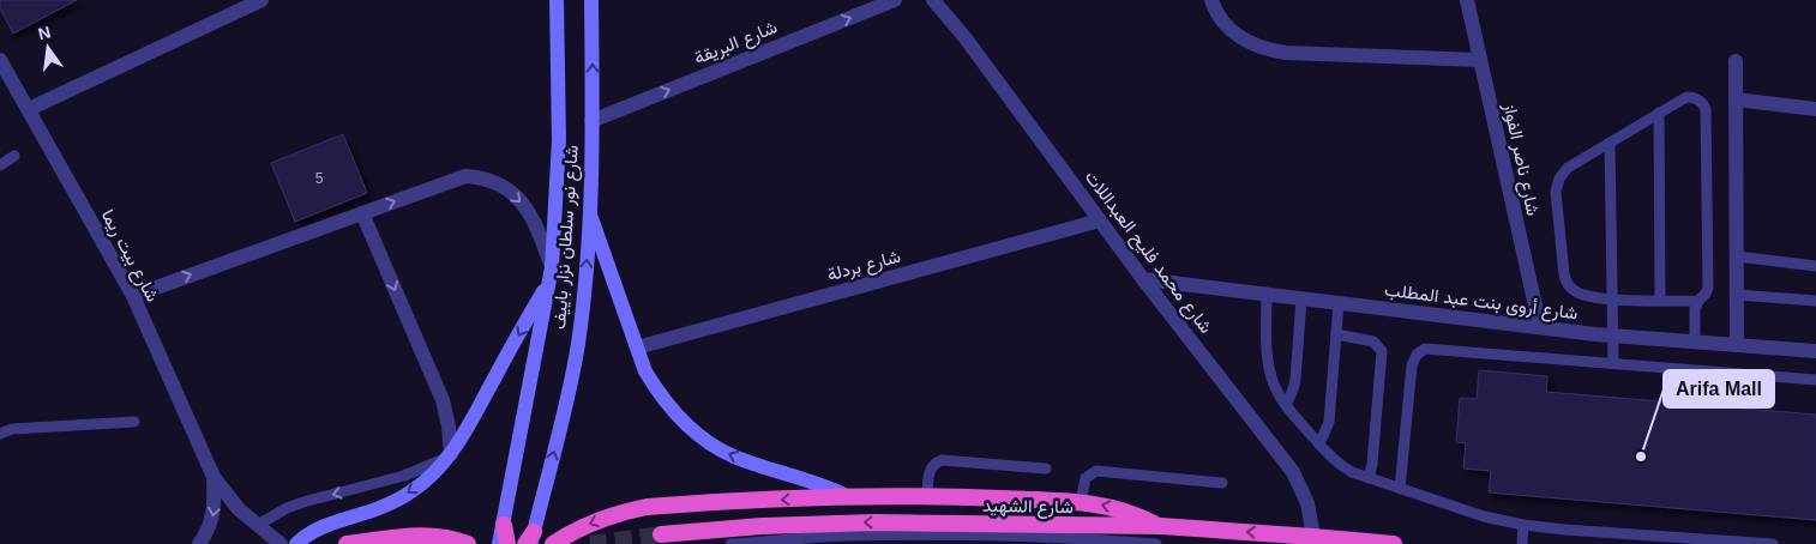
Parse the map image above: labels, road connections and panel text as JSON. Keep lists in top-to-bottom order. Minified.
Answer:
{"streets":{"highway":["شارع الشهيد"],"main road":["شارع نور سلطان نزار باييف"],"street":["شارع البريقة","شارع ناصر الفواز","شارع محمد فليح العبداللات","شارع بيت ريما","شارع بردلة","شارع أروى بنت عبد المطلب"]},"crossings":[["شارع البريقة","شارع نور سلطان نزار باييف"],["شارع ناصر الفواز","شارع أروى بنت عبد المطلب"],["شارع محمد فليح العبداللات","شارع بردلة"],["شارع محمد فليح العبداللات","شارع أروى بنت عبد المطلب"],["شارع محمد فليح العبداللات","شارع الشهيد"]],"one_way":["شارع البريقة"],"places":["Arifa Mall"],"house_numbers":["5"],"north":"top"}
